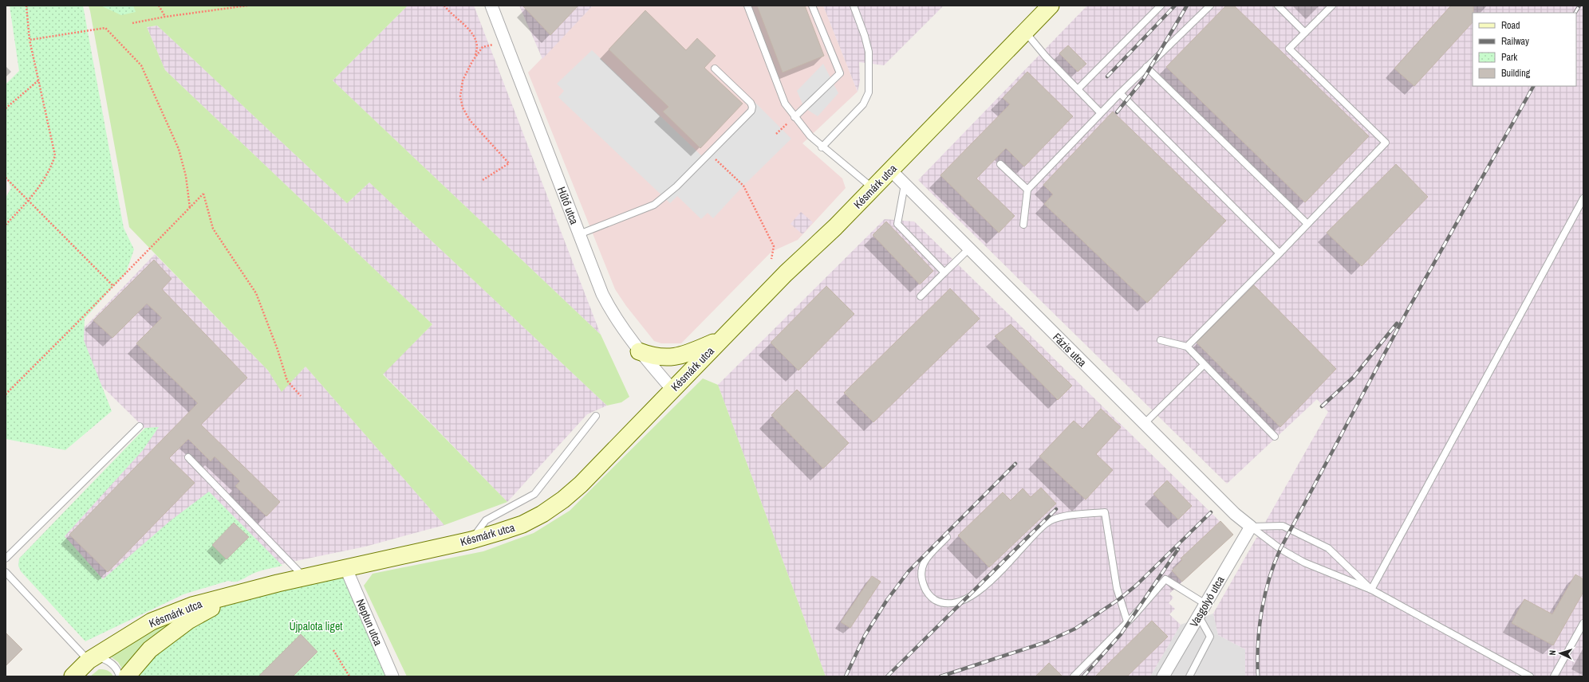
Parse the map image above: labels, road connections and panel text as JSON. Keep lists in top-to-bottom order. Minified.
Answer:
{"streets":{"street":["Késmárk utca","Hűtő utca","Fázis utca","Vasgolyó utca","Neptun utca"]},"crossings":[["Késmárk utca","Hűtő utca"],["Késmárk utca","Fázis utca"],["Késmárk utca","Neptun utca"],["Fázis utca","Vasgolyó utca"]],"parks":["Újpalota liget"],"legend":["Road","Railway","Park","Building"],"north":"left"}
